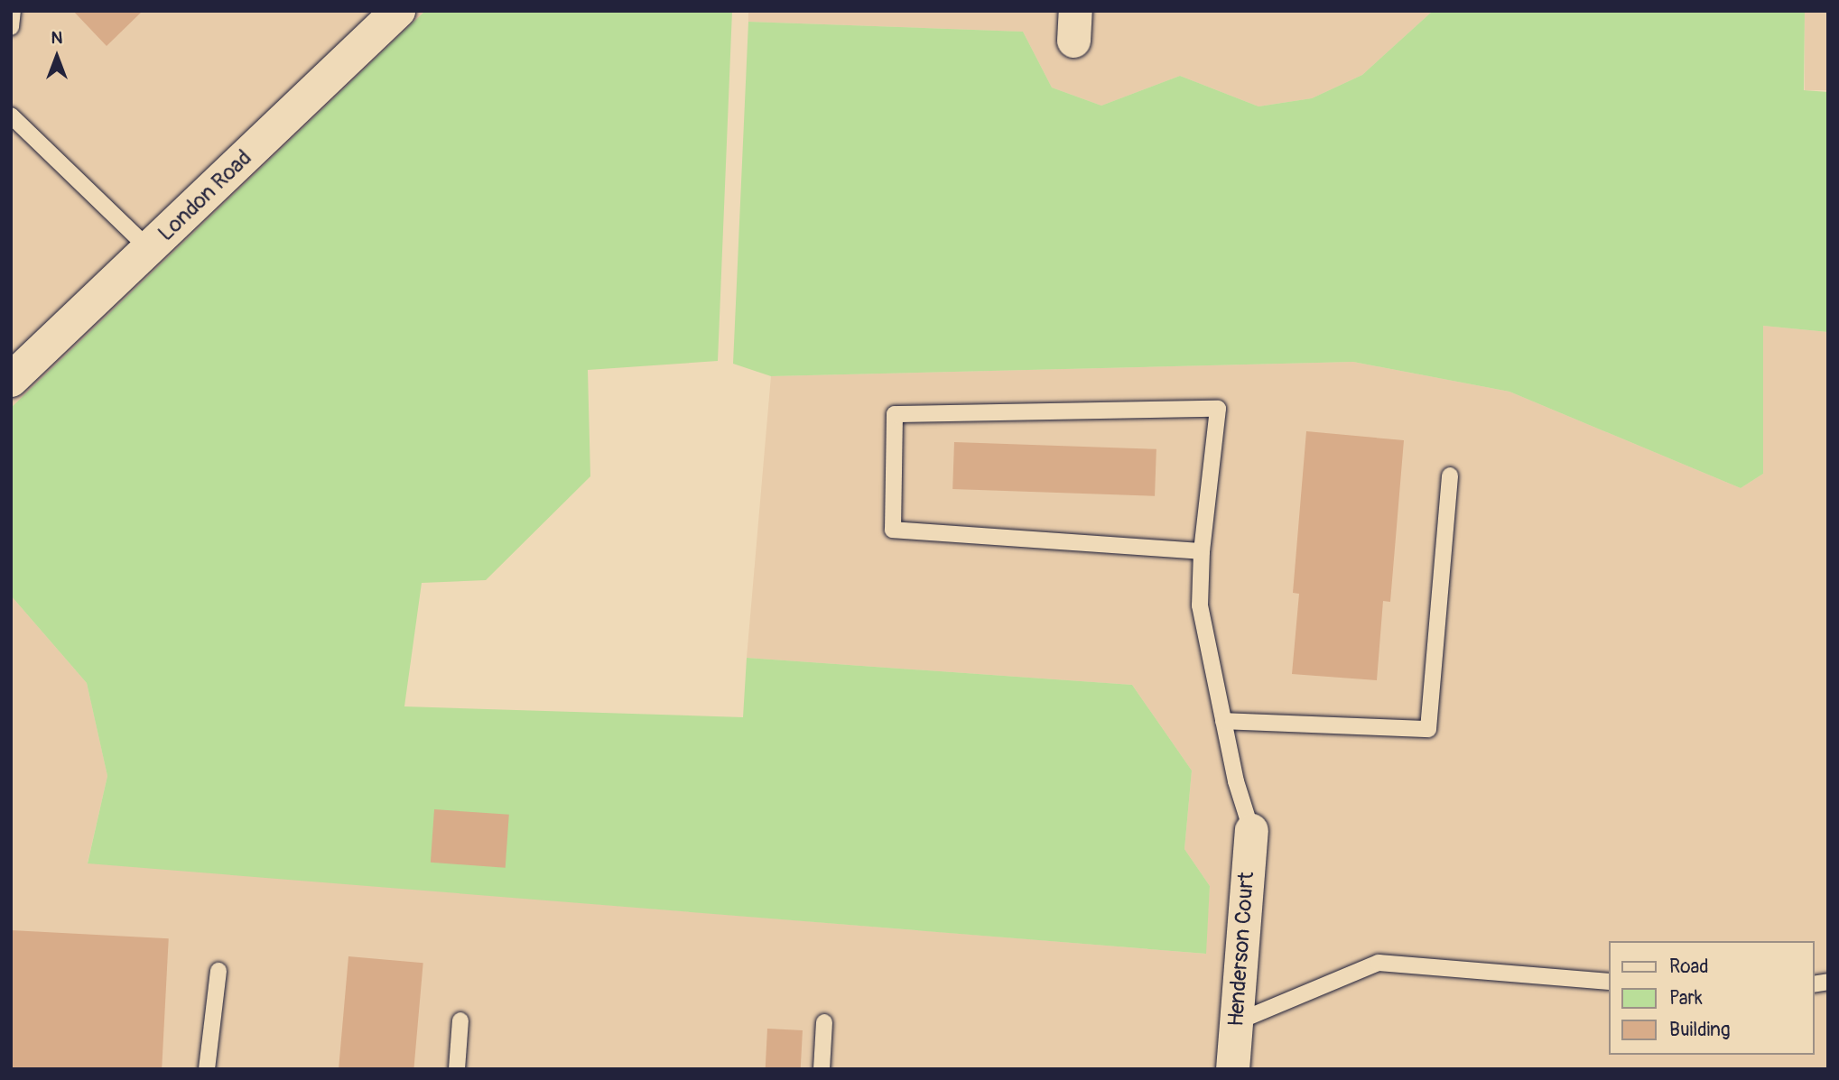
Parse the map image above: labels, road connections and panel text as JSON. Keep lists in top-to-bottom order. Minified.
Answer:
{"streets":{"street":["London Road","Henderson Court"]},"legend":["Road","Park","Building"],"north":"top"}
